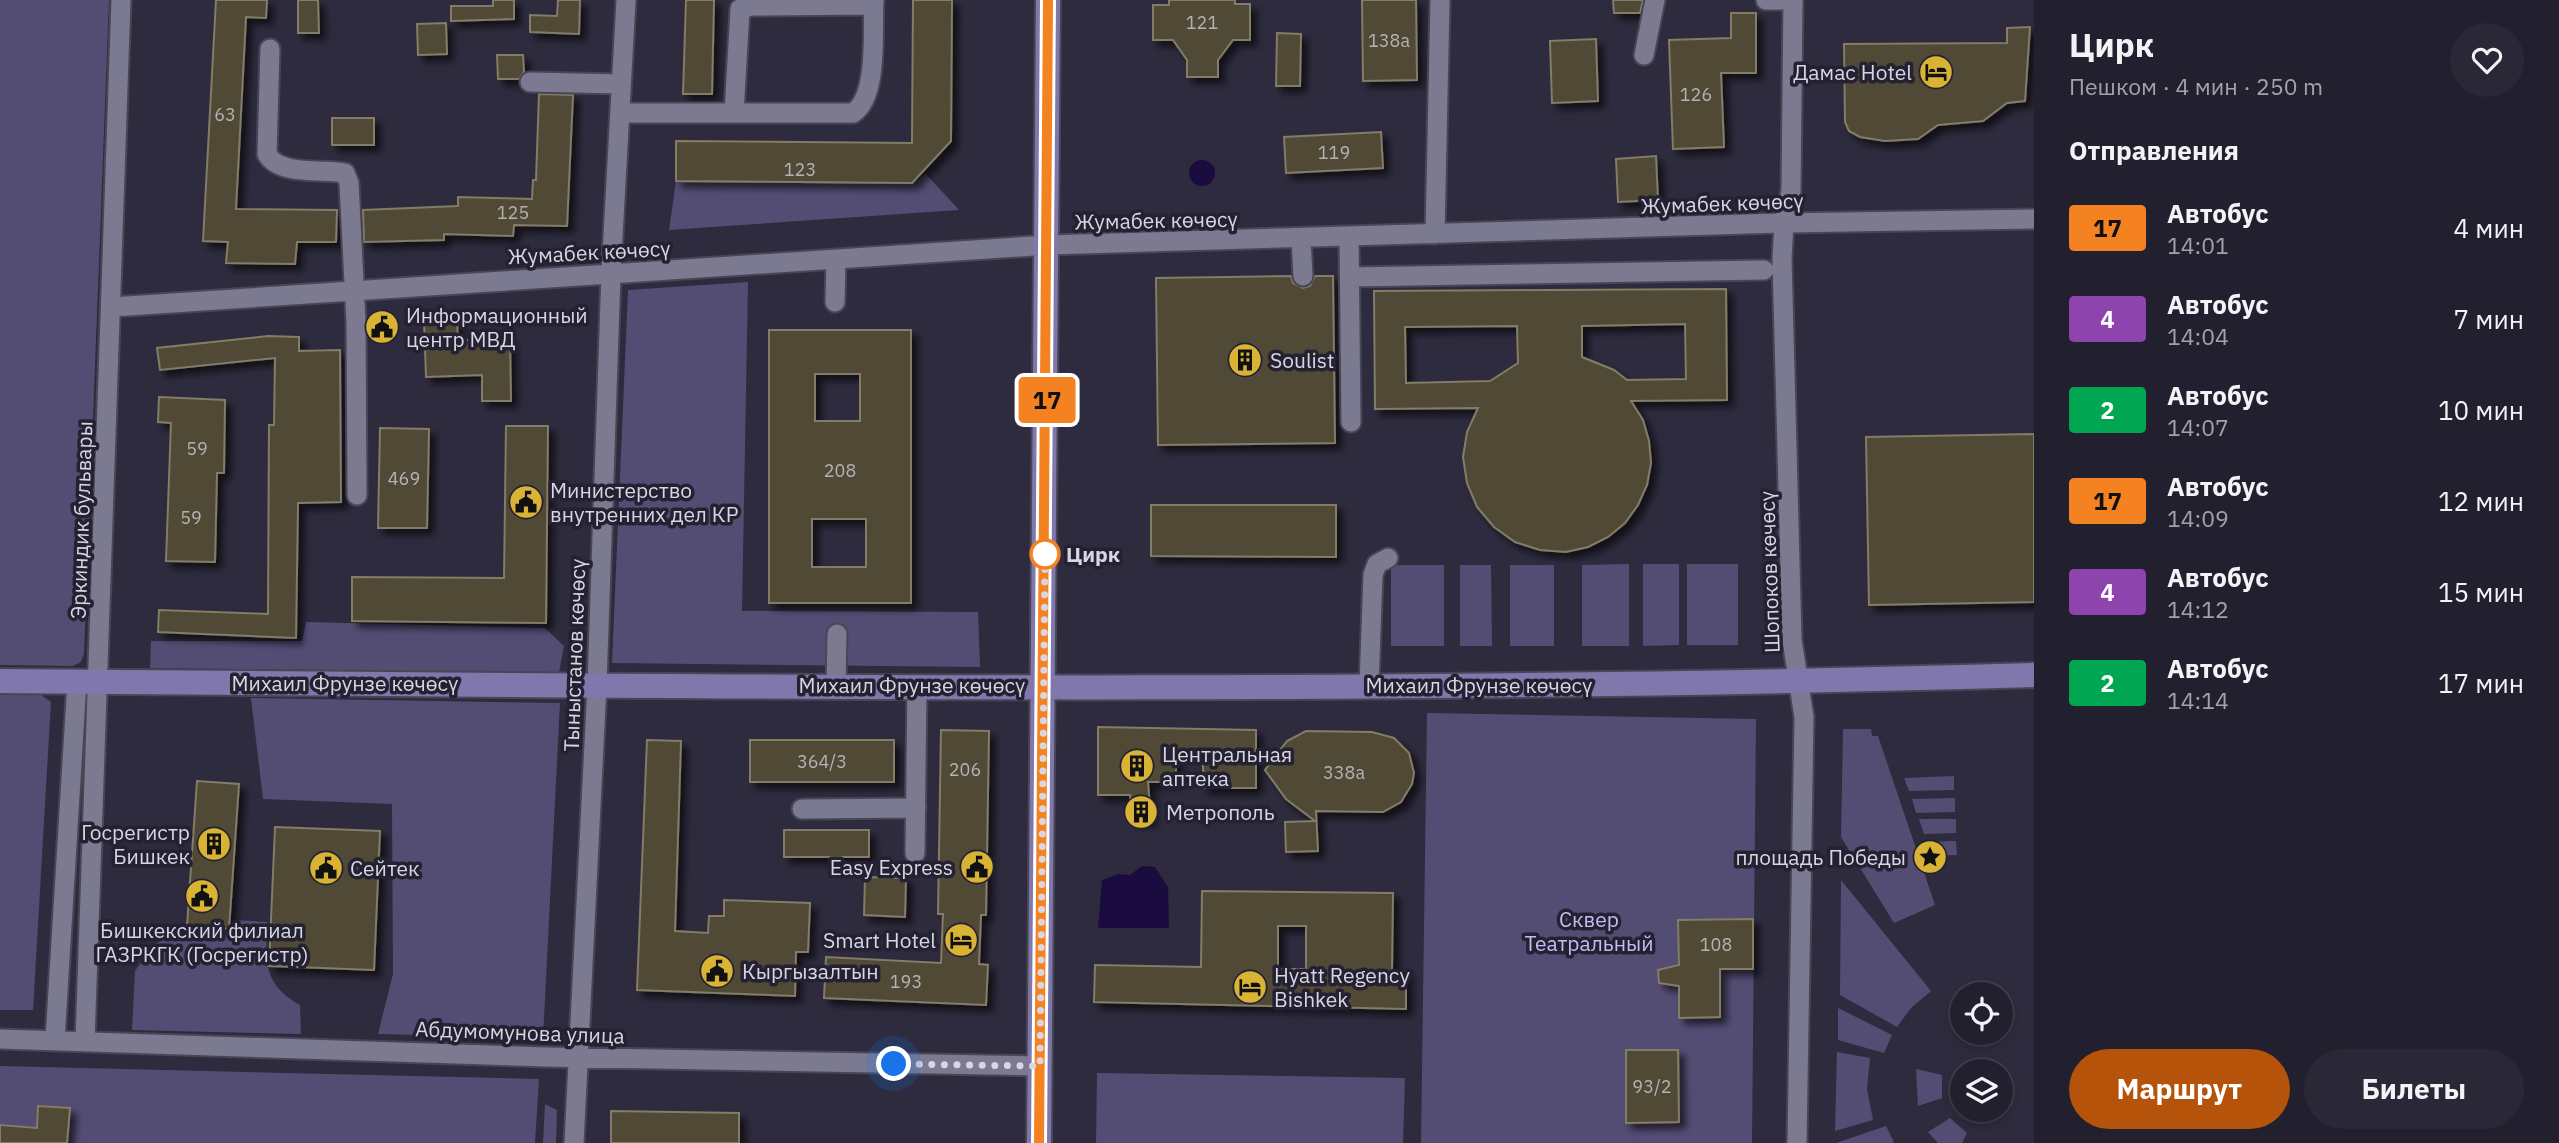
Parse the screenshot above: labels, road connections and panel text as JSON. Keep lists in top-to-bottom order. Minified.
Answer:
{"streets":{"main road":["Михаил Фрунзе көчөсү"],"street":["Жумабек көчөсү","Эркиндик бульвары","Шопоков көчөсү","Тыныстанов көчөсү","Абдумомунова улица"]},"crossings":[["Жумабек көчөсү","Эркиндик бульвары"],["Жумабек көчөсү","Шопоков көчөсү"],["Жумабек көчөсү","Тыныстанов көчөсү"],["Эркиндик бульвары","Михаил Фрунзе көчөсү"],["Эркиндик бульвары","Абдумомунова улица"],["Шопоков көчөсү","Михаил Фрунзе көчөсү"],["Тыныстанов көчөсү","Михаил Фрунзе көчөсү"],["Тыныстанов көчөсү","Абдумомунова улица"]],"parks":["Сквер Театральный"],"places":{"hotel":["Дамас Hotel","Smart Hotel","Hyatt Regency Bishkek"],"public building":["Информационный центр МВД","Министерство внутренних дел КР","Easy Express","Сейтек","Бишкекский филиал ГАЗРКГК (Госрегистр)","Кыргызалтын"],"building":["Soulist","Центральная аптека","Метрополь","Госрегистр Бишкек"],"other":["Цирк"],"place":["площадь Победы"]},"lines":["bus line 17"],"house_numbers":["121","138а","126","63","119","123","125","59","208","469","59","364/3","206","338а","108","193","93/2"],"page":{"on_map":"17","heading":[["Цирк","Пешком · 4 мин · 250 m"],"Отправления"],"list":[{"mark":"17","name":"Автобус","note":"14:01","value":"4 мин"},{"mark":"4","name":"Автобус","note":"14:04","value":"7 мин"},{"mark":"2","name":"Автобус","note":"14:07","value":"10 мин"},{"mark":"17","name":"Автобус","note":"14:09","value":"12 мин"},{"mark":"4","name":"Автобус","note":"14:12","value":"15 мин"},{"mark":"2","name":"Автобус","note":"14:14","value":"17 мин"}],"buttons":["Маршрут","Билеты"]}}
